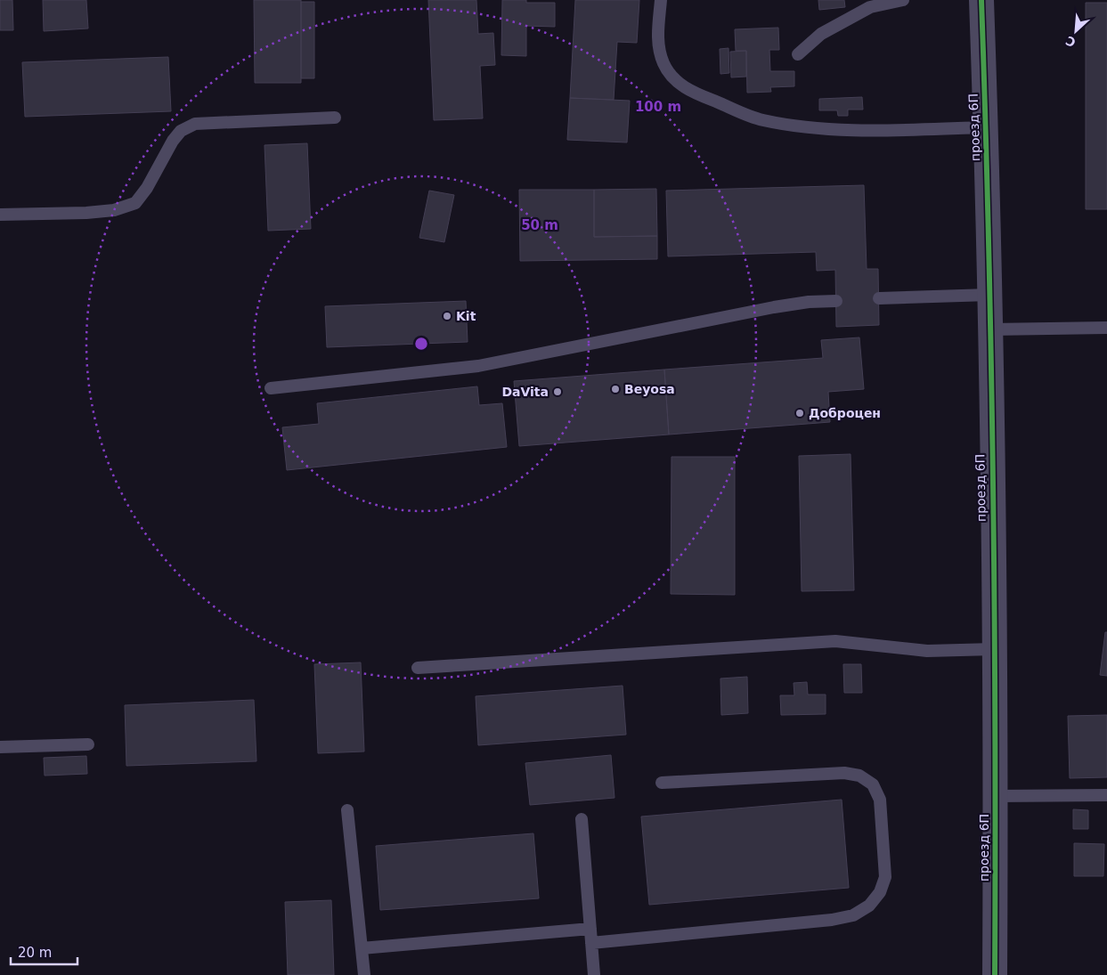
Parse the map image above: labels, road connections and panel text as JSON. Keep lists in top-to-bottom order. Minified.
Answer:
{"streets":{"street":["проезд 6П"]},"places":["Kit","Beyosa","DaVita","Доброцен"],"scale_bar":"20 m","north":"bottom left","rings":["100 m","50 m"]}
